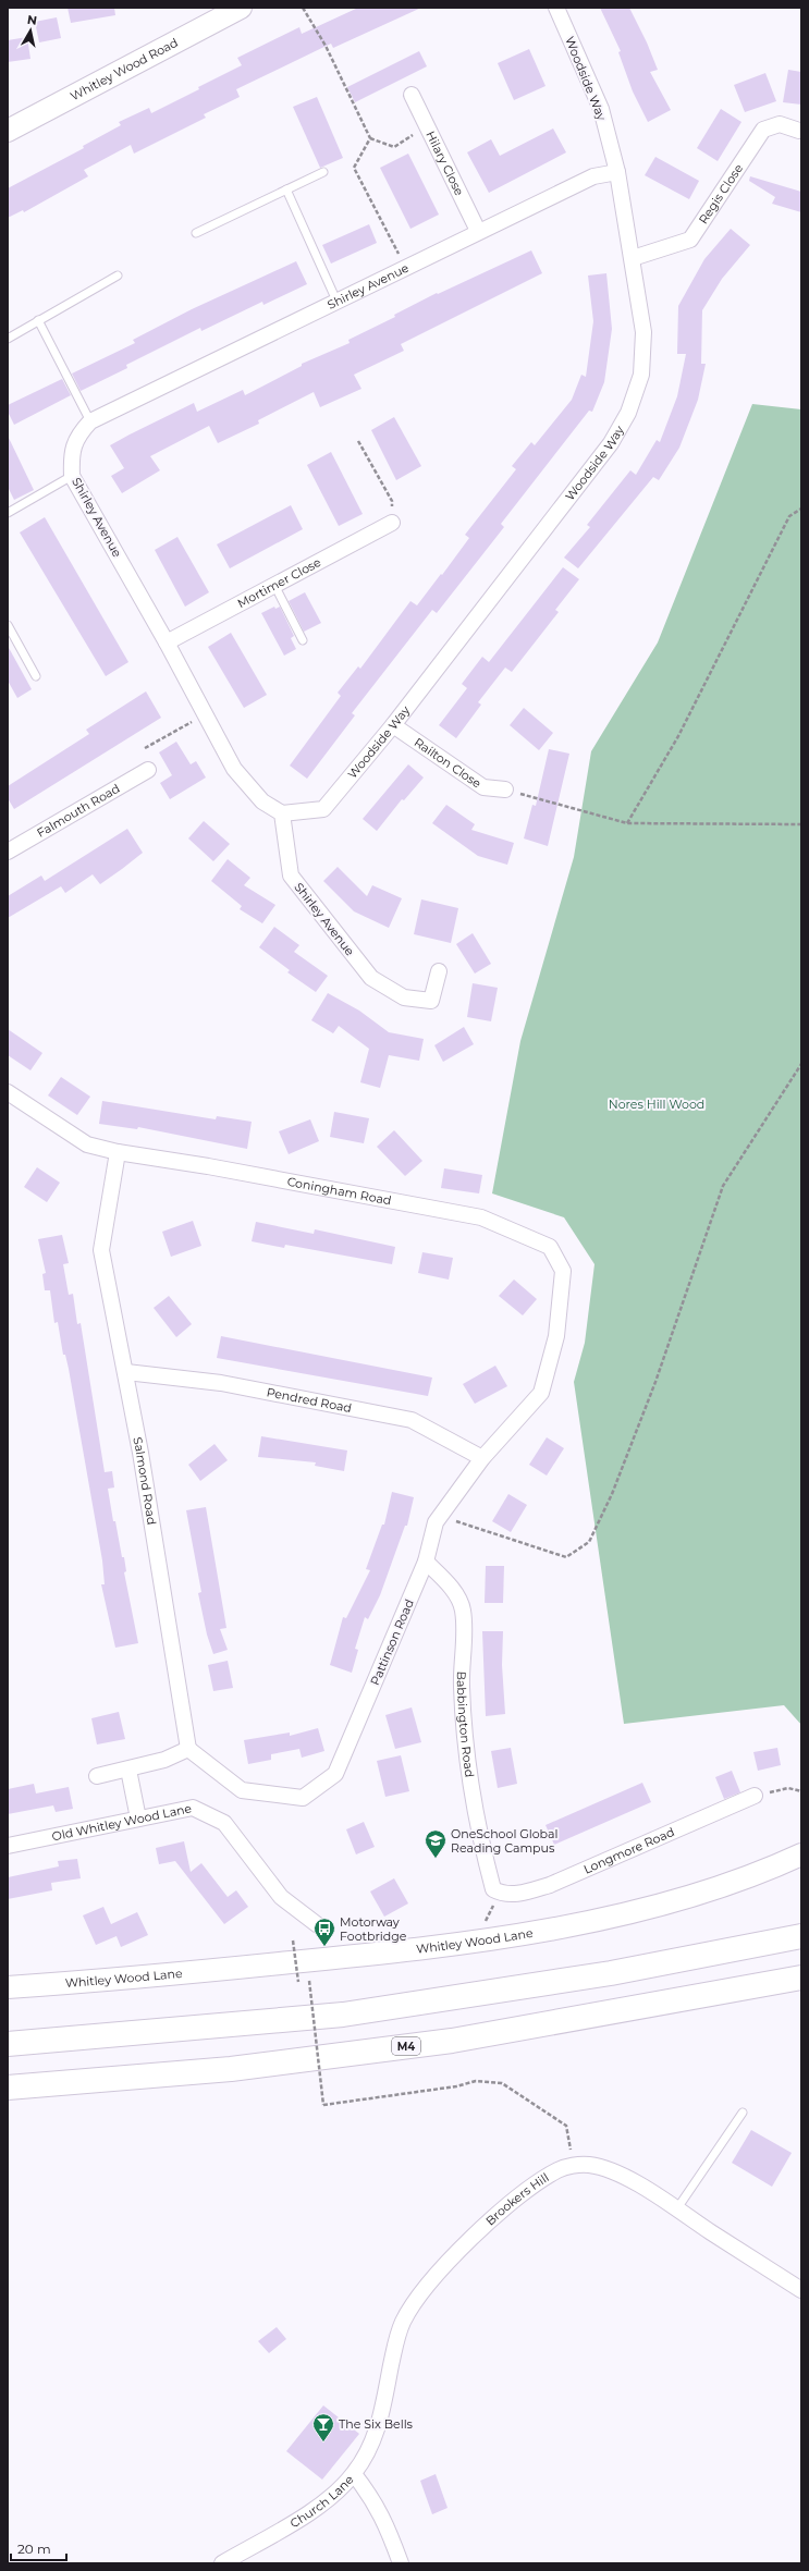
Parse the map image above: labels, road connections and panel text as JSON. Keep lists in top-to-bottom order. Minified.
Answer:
{"streets":{"highway":["M4"],"main road":["Whitley Wood Road","Whitley Wood Lane"],"street":["Woodside Way","Hilary Close","Regis Close","Shirley Avenue","Mortimer Close","Railton Close","Falmouth Road","Coningham Road","Pendred Road","Salmond Road","Pattinson Road","Babbington Road","Old Whitley Wood Lane","Longmore Road","Brookers Hill","Church Lane"]},"crossings":[["Woodside Way","Regis Close"],["Woodside Way","Shirley Avenue"],["Woodside Way","Railton Close"],["Hilary Close","Shirley Avenue"],["Shirley Avenue","Mortimer Close"],["Coningham Road","Salmond Road"],["Coningham Road","Pattinson Road"],["Pendred Road","Salmond Road"],["Pendred Road","Pattinson Road"],["Salmond Road","Pattinson Road"],["Pattinson Road","Babbington Road"],["Babbington Road","Longmore Road"],["Brookers Hill","Church Lane"]],"parks":["Nores Hill Wood"],"places":{"school or university":["OneSchool Global Reading Campus"],"bus stop":["Motorway Footbridge"],"bar":["The Six Bells"]},"scale_bar":"20 m","north":"top"}
